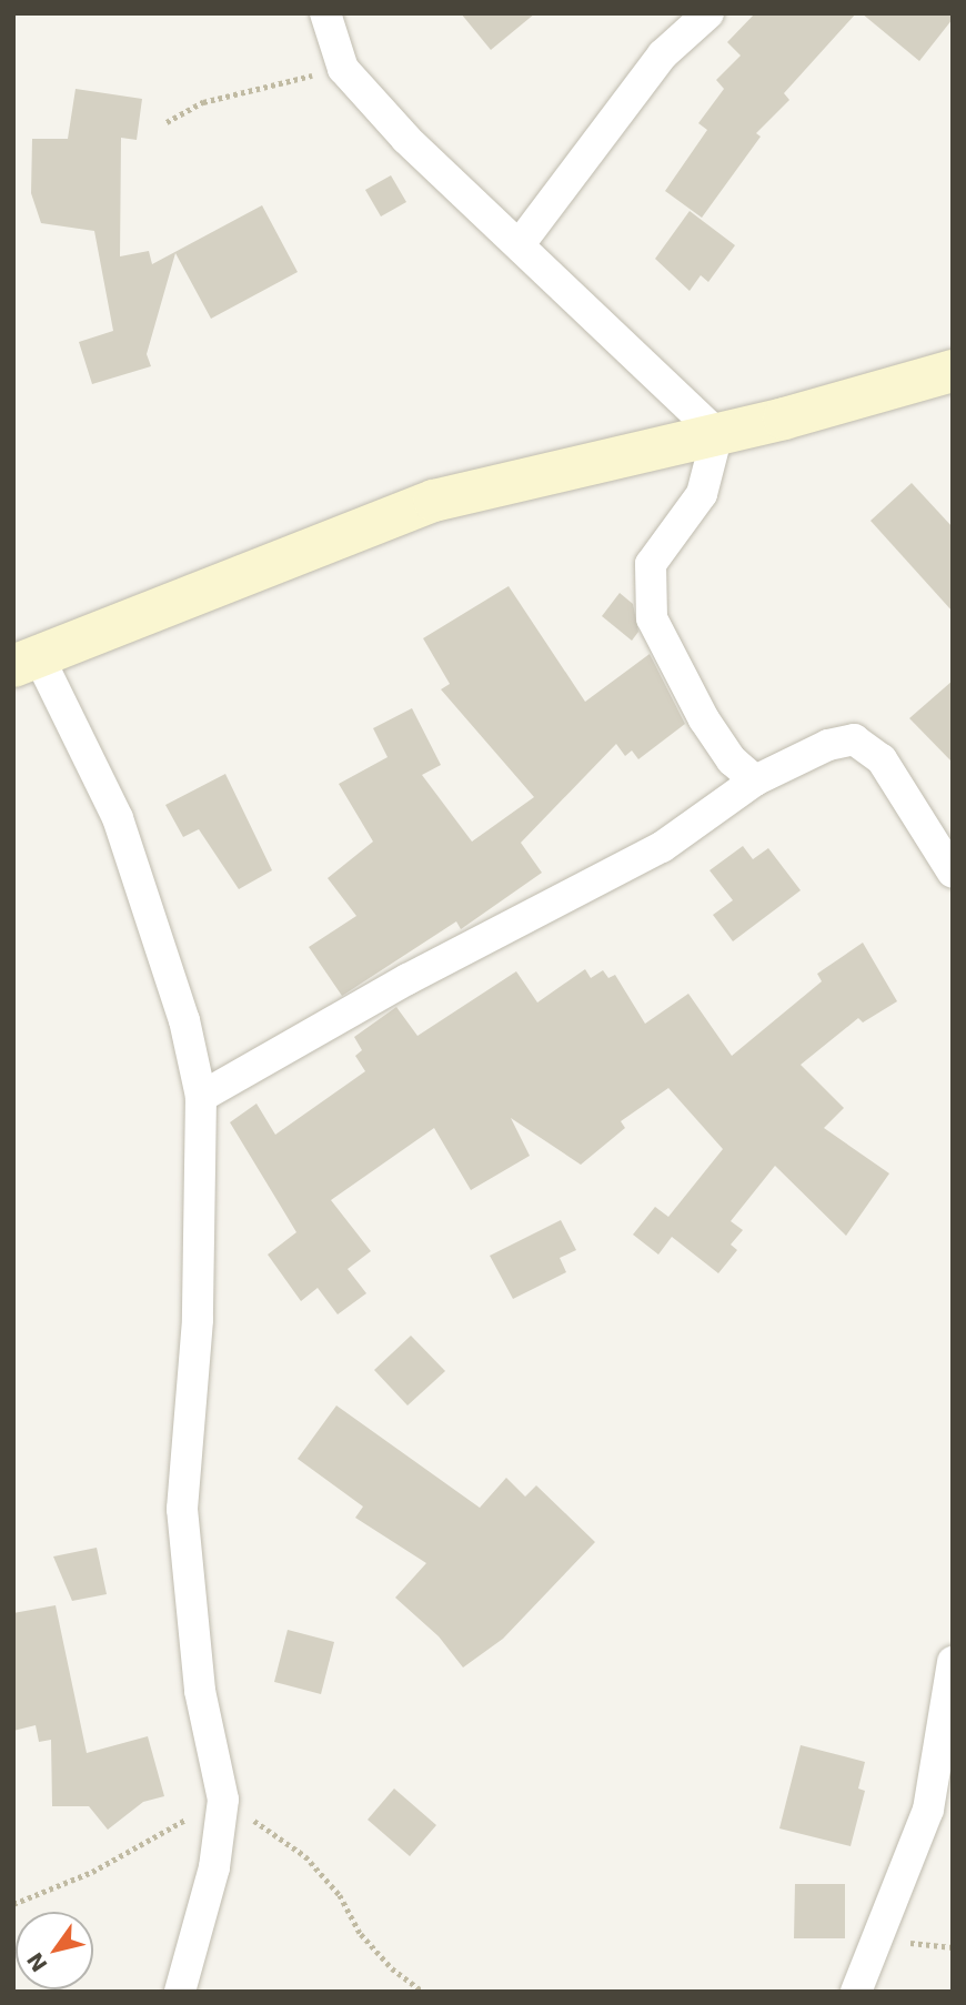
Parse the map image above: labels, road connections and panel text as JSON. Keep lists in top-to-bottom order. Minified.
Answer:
{"north":"bottom left"}
